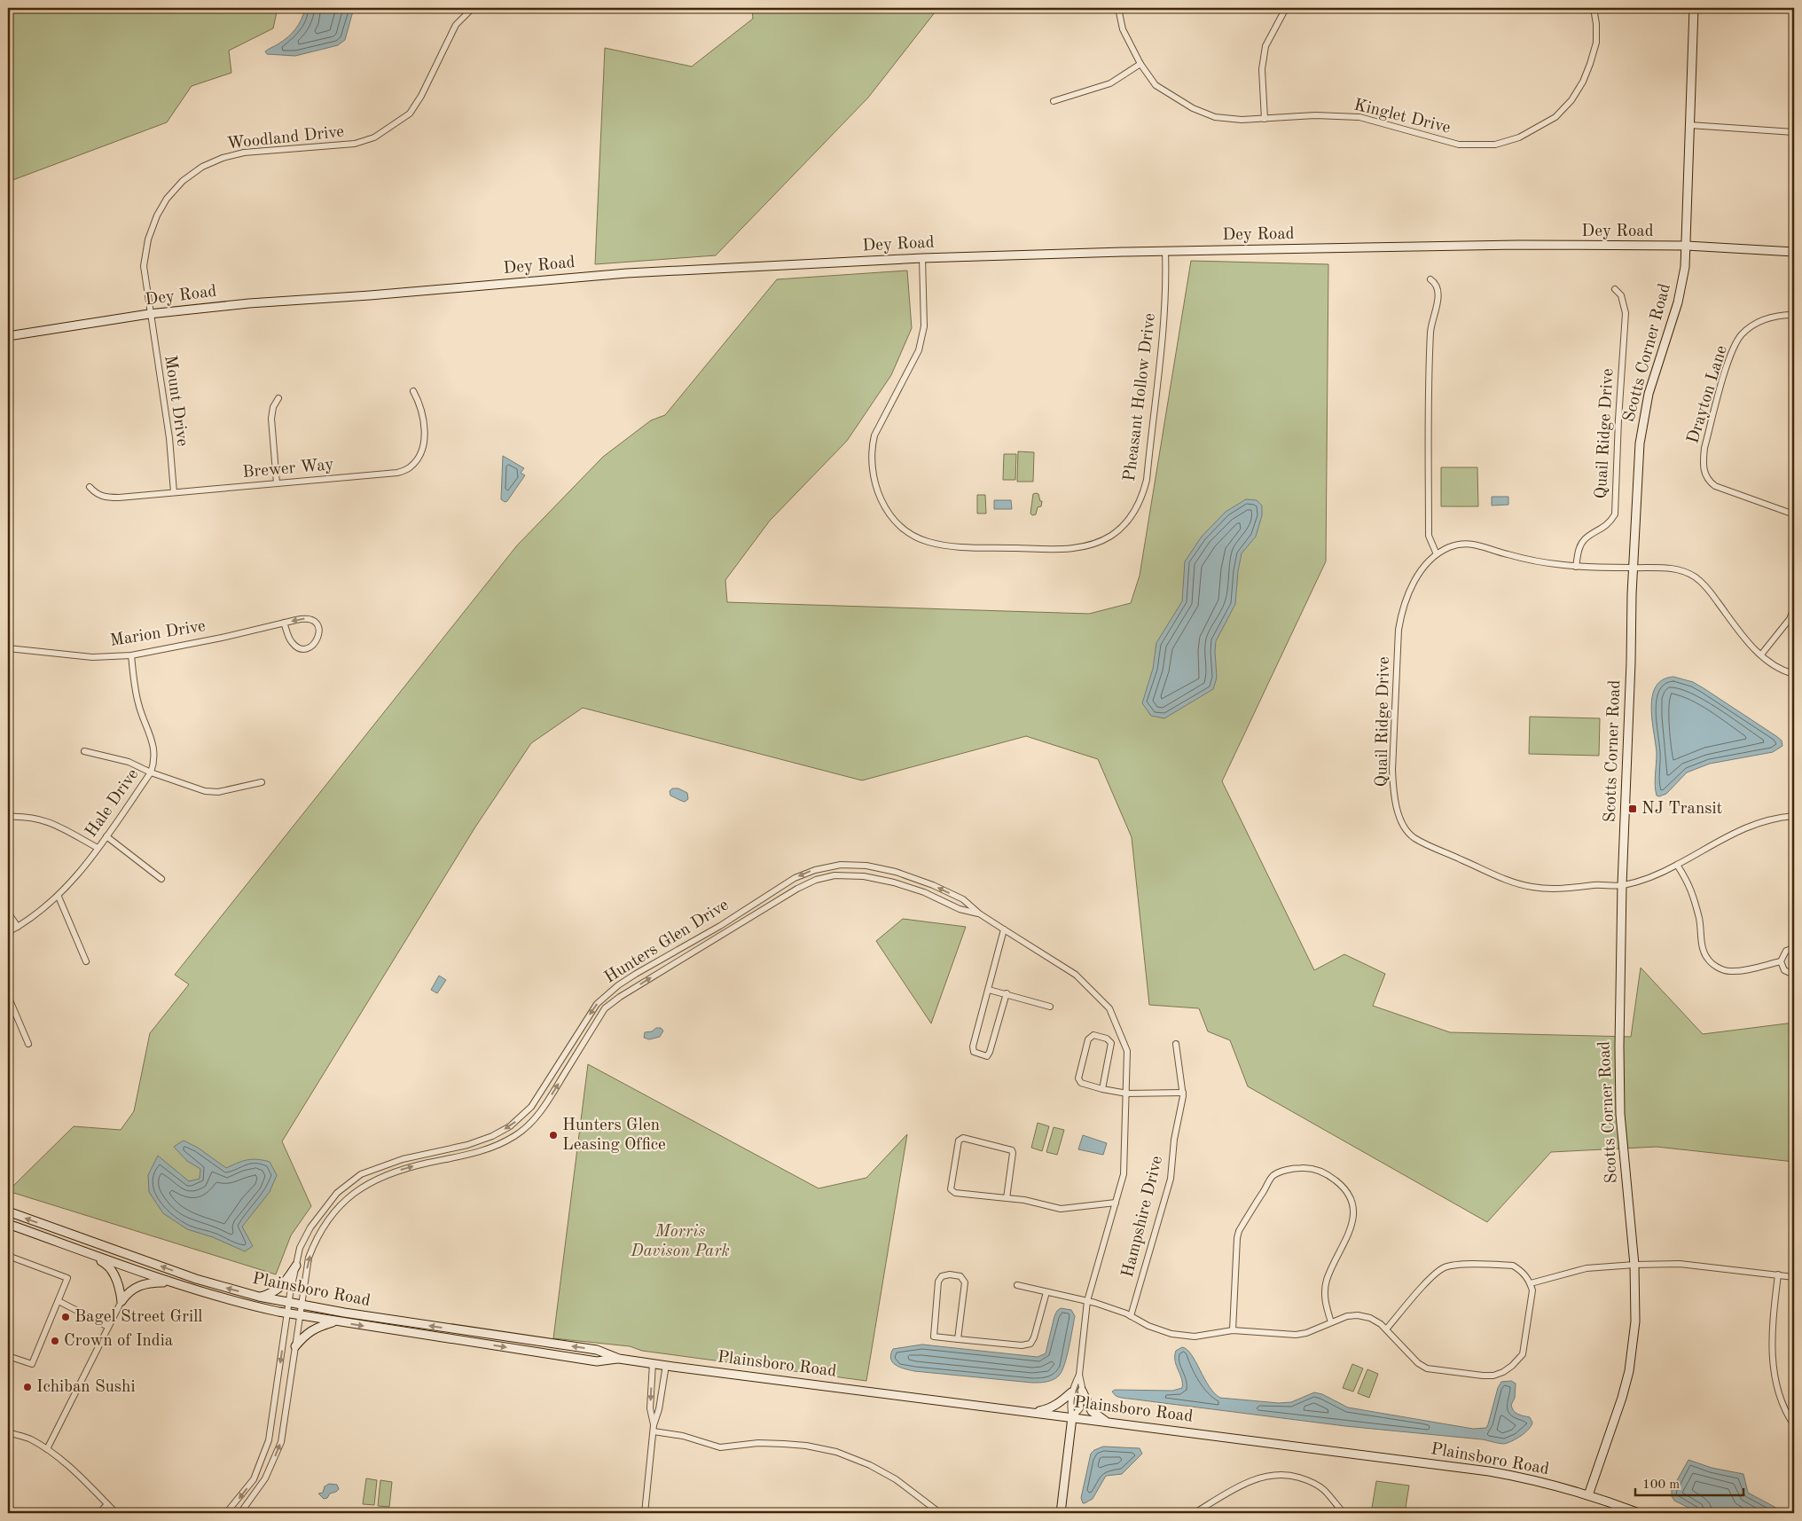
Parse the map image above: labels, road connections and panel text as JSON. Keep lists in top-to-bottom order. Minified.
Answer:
{"streets":{"street":["Kinglet Drive","Woodland Drive","Dey Road","Scotts Corner Road","Drayton Lane","Pheasant Hollow Drive","Mount Drive","Quail Ridge Drive","Brewer Way","Marion Drive","Hale Drive","Hunters Glen Drive","Hampshire Drive","Plainsboro Road"]},"crossings":[["Woodland Drive","Dey Road"],["Woodland Drive","Mount Drive"],["Dey Road","Scotts Corner Road"],["Dey Road","Pheasant Hollow Drive"],["Dey Road","Mount Drive"],["Scotts Corner Road","Quail Ridge Drive"],["Scotts Corner Road","Plainsboro Road"],["Mount Drive","Brewer Way"],["Marion Drive","Hale Drive"],["Hunters Glen Drive","Plainsboro Road"]],"parks":["Morris Davison Park"],"places":{"transit":["NJ Transit"],"other":["Hunters Glen Leasing Office","Bagel Street Grill","Crown of India","Ichiban Sushi"]},"scale_bar":"100 m"}
